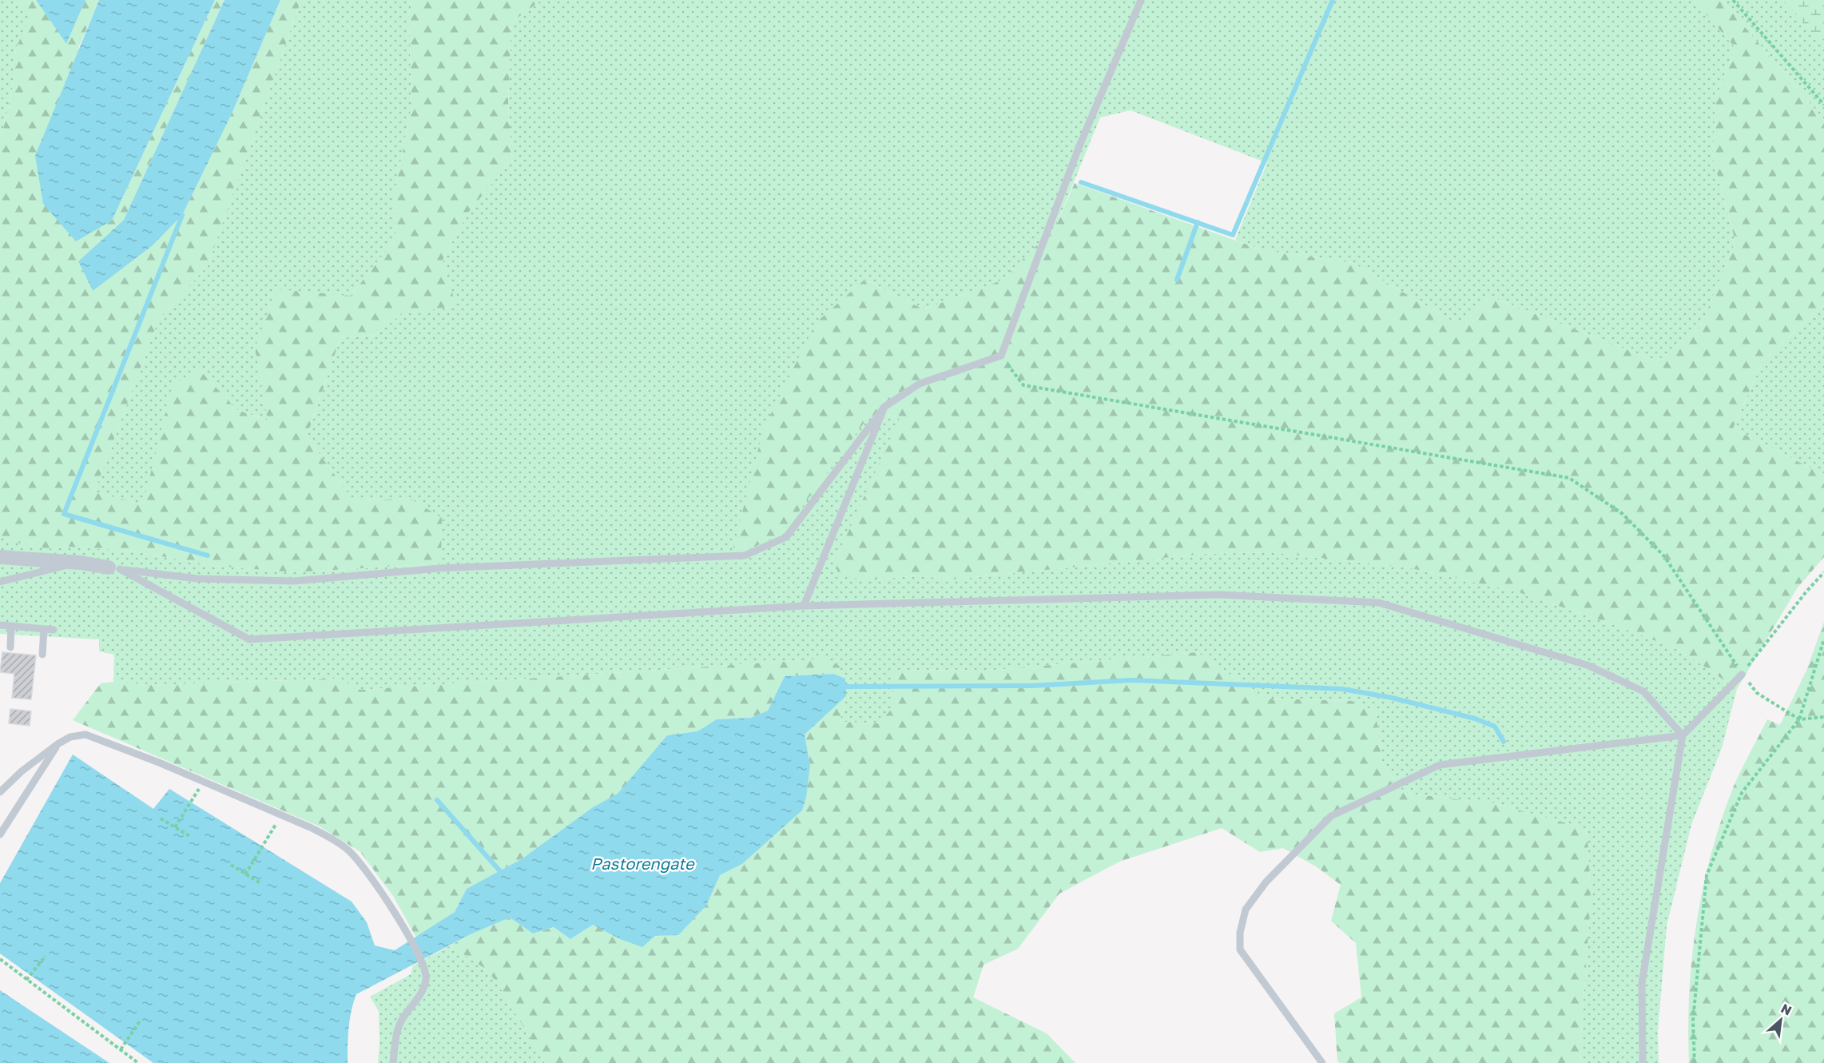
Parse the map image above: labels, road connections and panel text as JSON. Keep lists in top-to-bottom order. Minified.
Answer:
{"water":["Pastorengate"],"north":"top right"}
